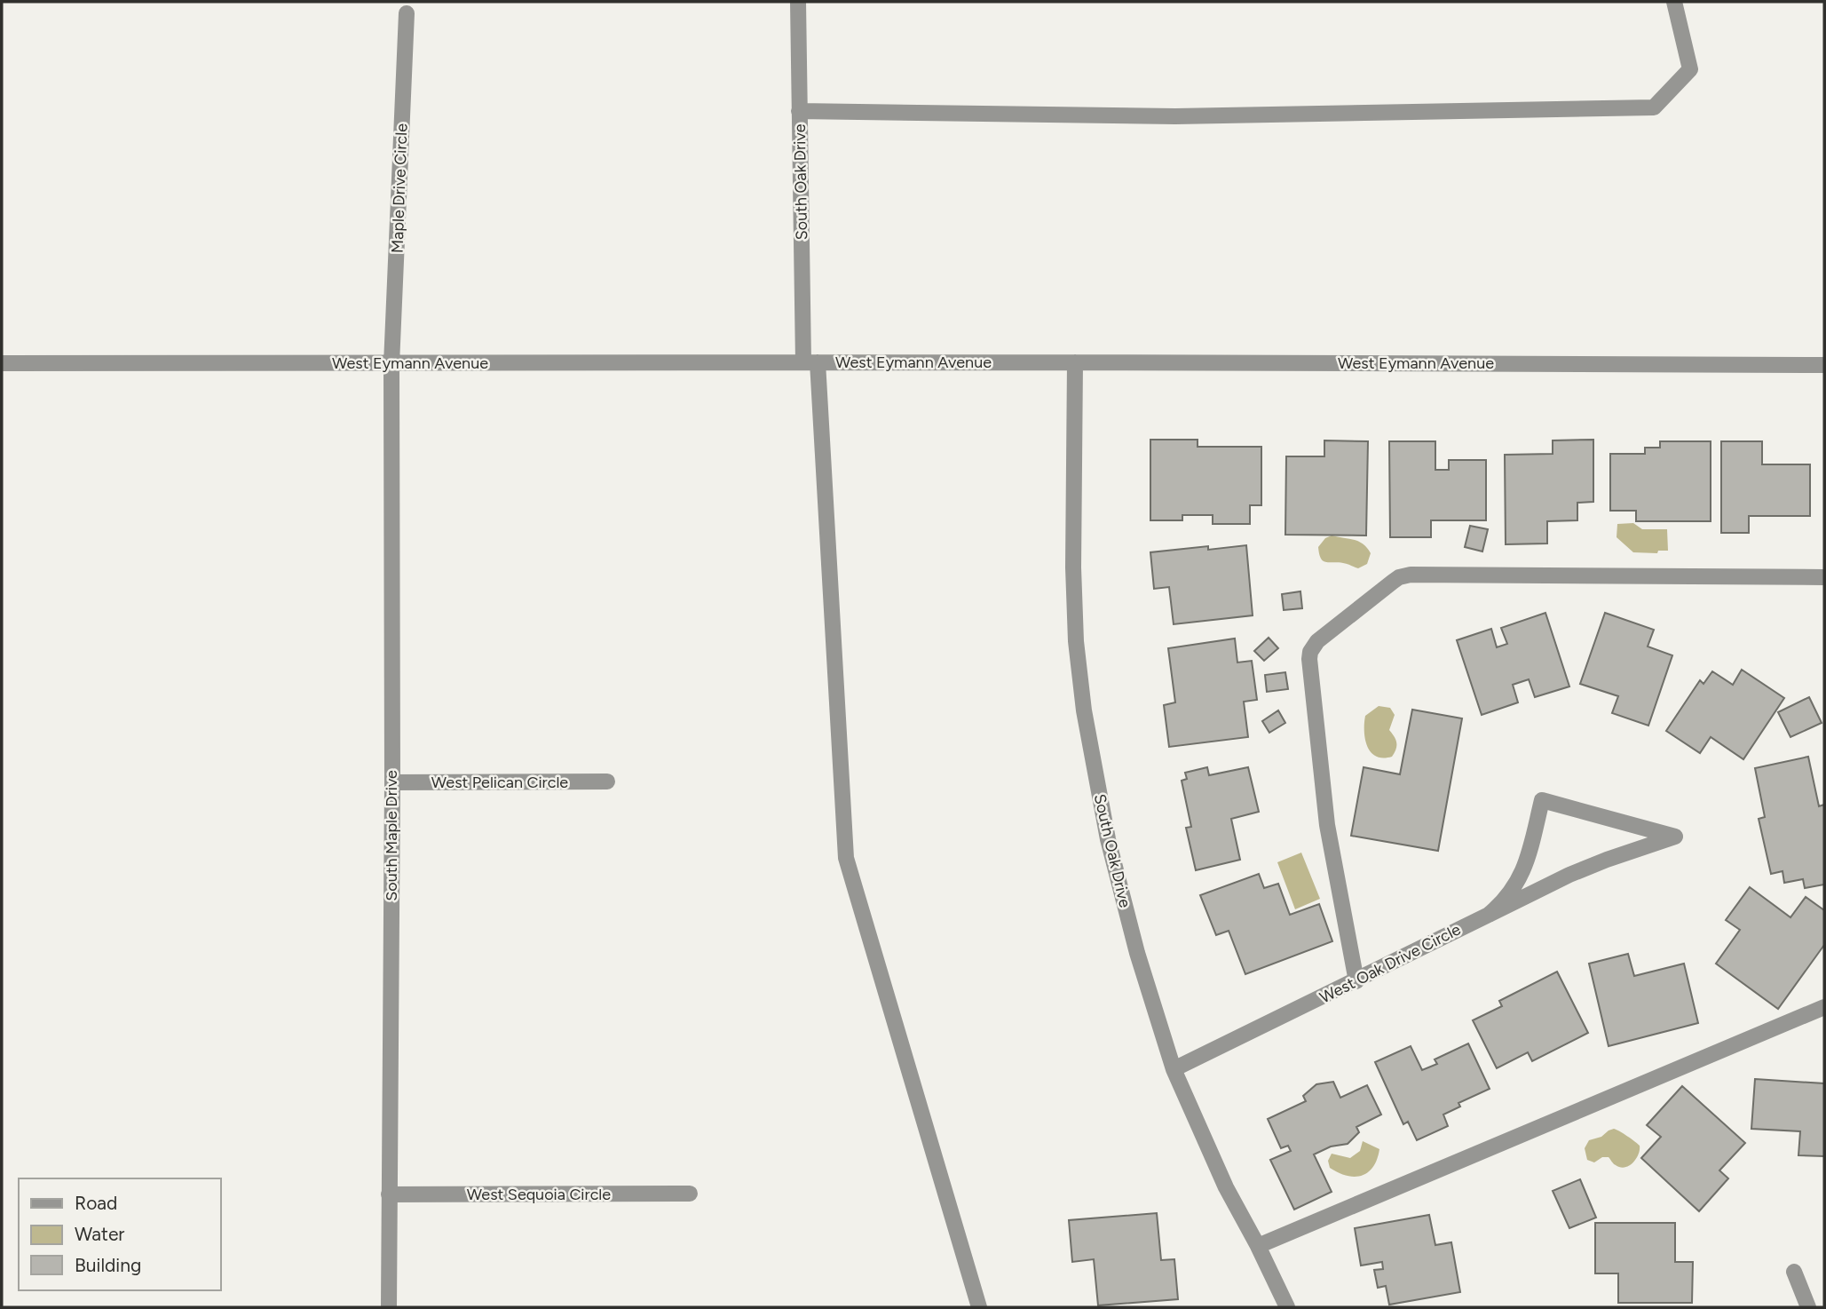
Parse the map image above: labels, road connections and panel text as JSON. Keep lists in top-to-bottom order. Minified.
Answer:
{"streets":{"street":["South Oak Drive","Maple Drive Circle","West Eymann Avenue","West Pelican Circle","South Maple Drive","West Oak Drive Circle","West Sequoia Circle"]},"crossings":[["South Oak Drive","West Eymann Avenue"],["South Oak Drive","West Oak Drive Circle"],["Maple Drive Circle","West Eymann Avenue"],["Maple Drive Circle","South Maple Drive"],["West Eymann Avenue","South Maple Drive"],["West Pelican Circle","South Maple Drive"],["South Maple Drive","West Sequoia Circle"]],"legend":["Road","Water","Building"]}
